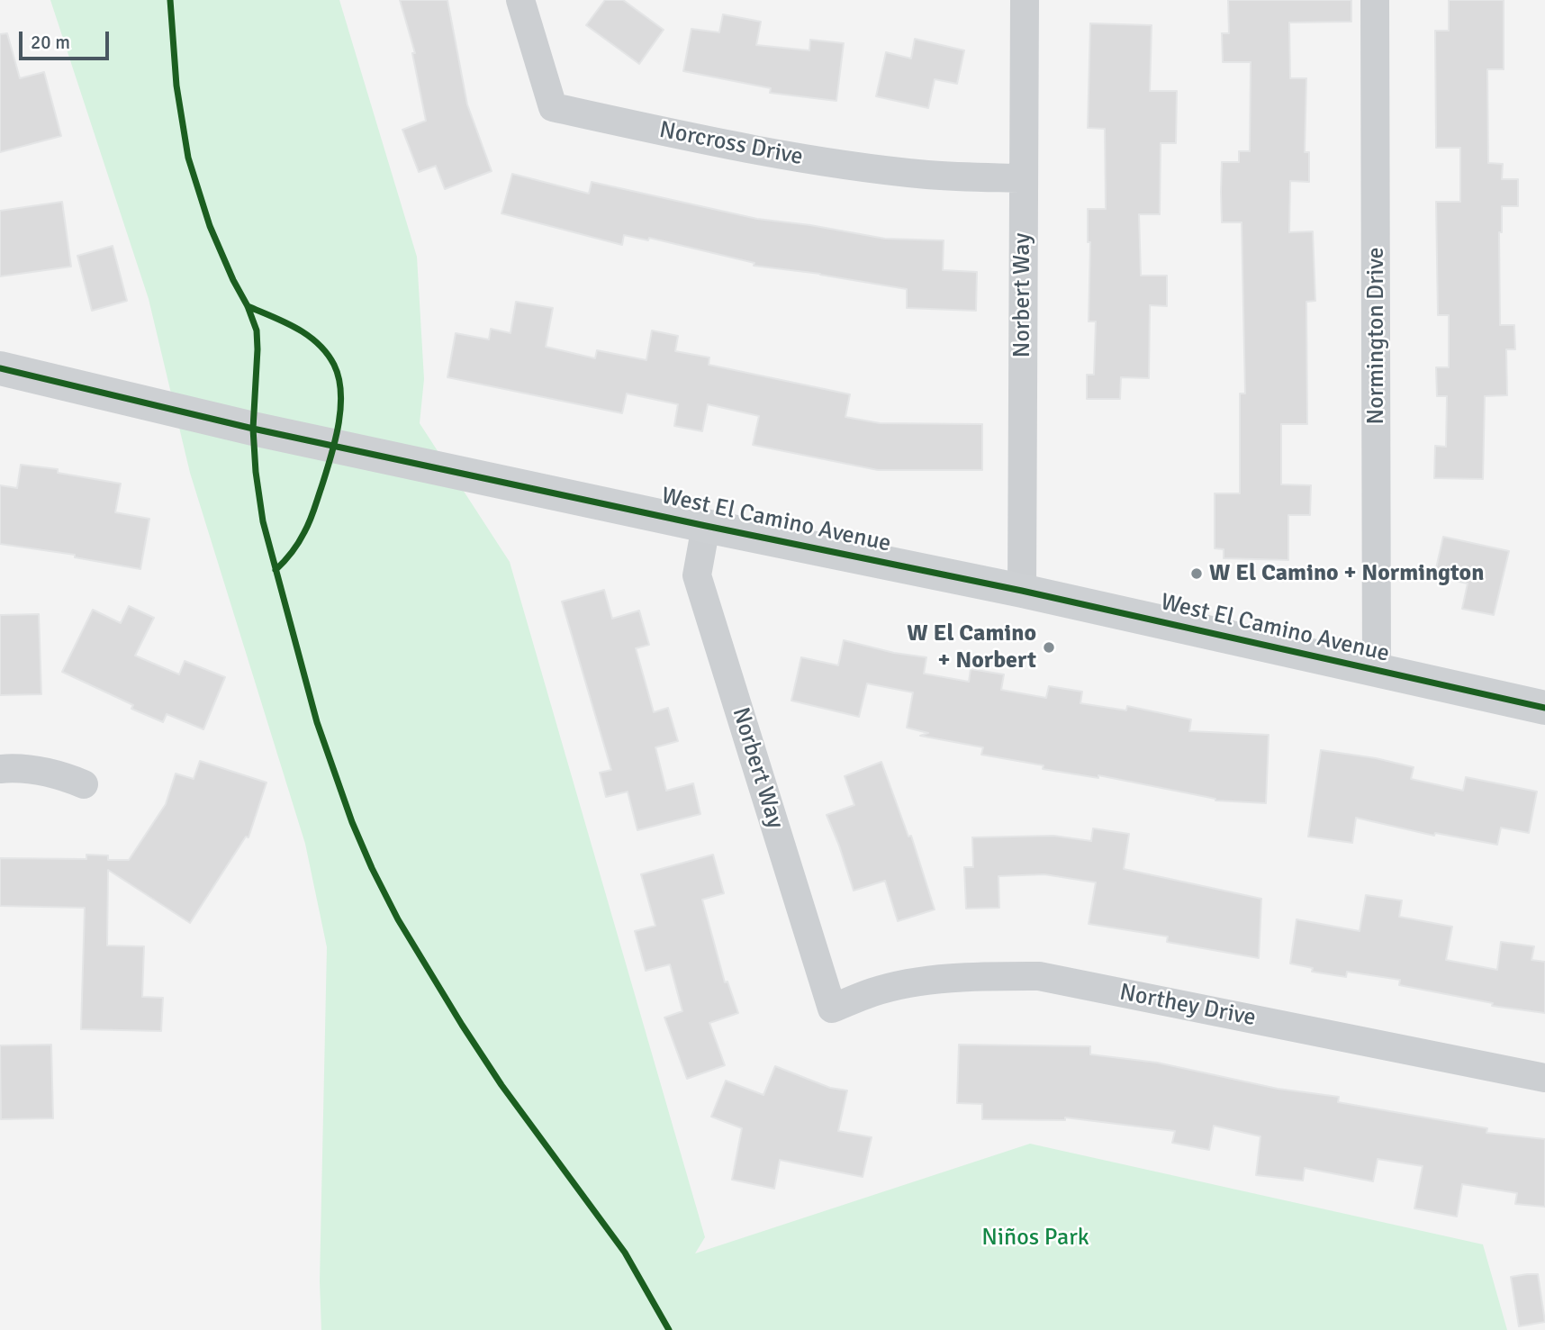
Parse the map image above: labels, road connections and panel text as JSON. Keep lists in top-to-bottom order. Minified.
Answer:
{"streets":{"main road":["West El Camino Avenue"],"street":["Norcross Drive","Norbert Way","Normington Drive","Northey Drive"]},"crossings":[["Norcross Drive","Norbert Way"],["Norbert Way","West El Camino Avenue"],["Norbert Way","Northey Drive"],["Normington Drive","West El Camino Avenue"]],"parks":["Niños Park"],"places":["W El Camino + Normington","W El Camino + Norbert"],"scale_bar":"20 m"}
